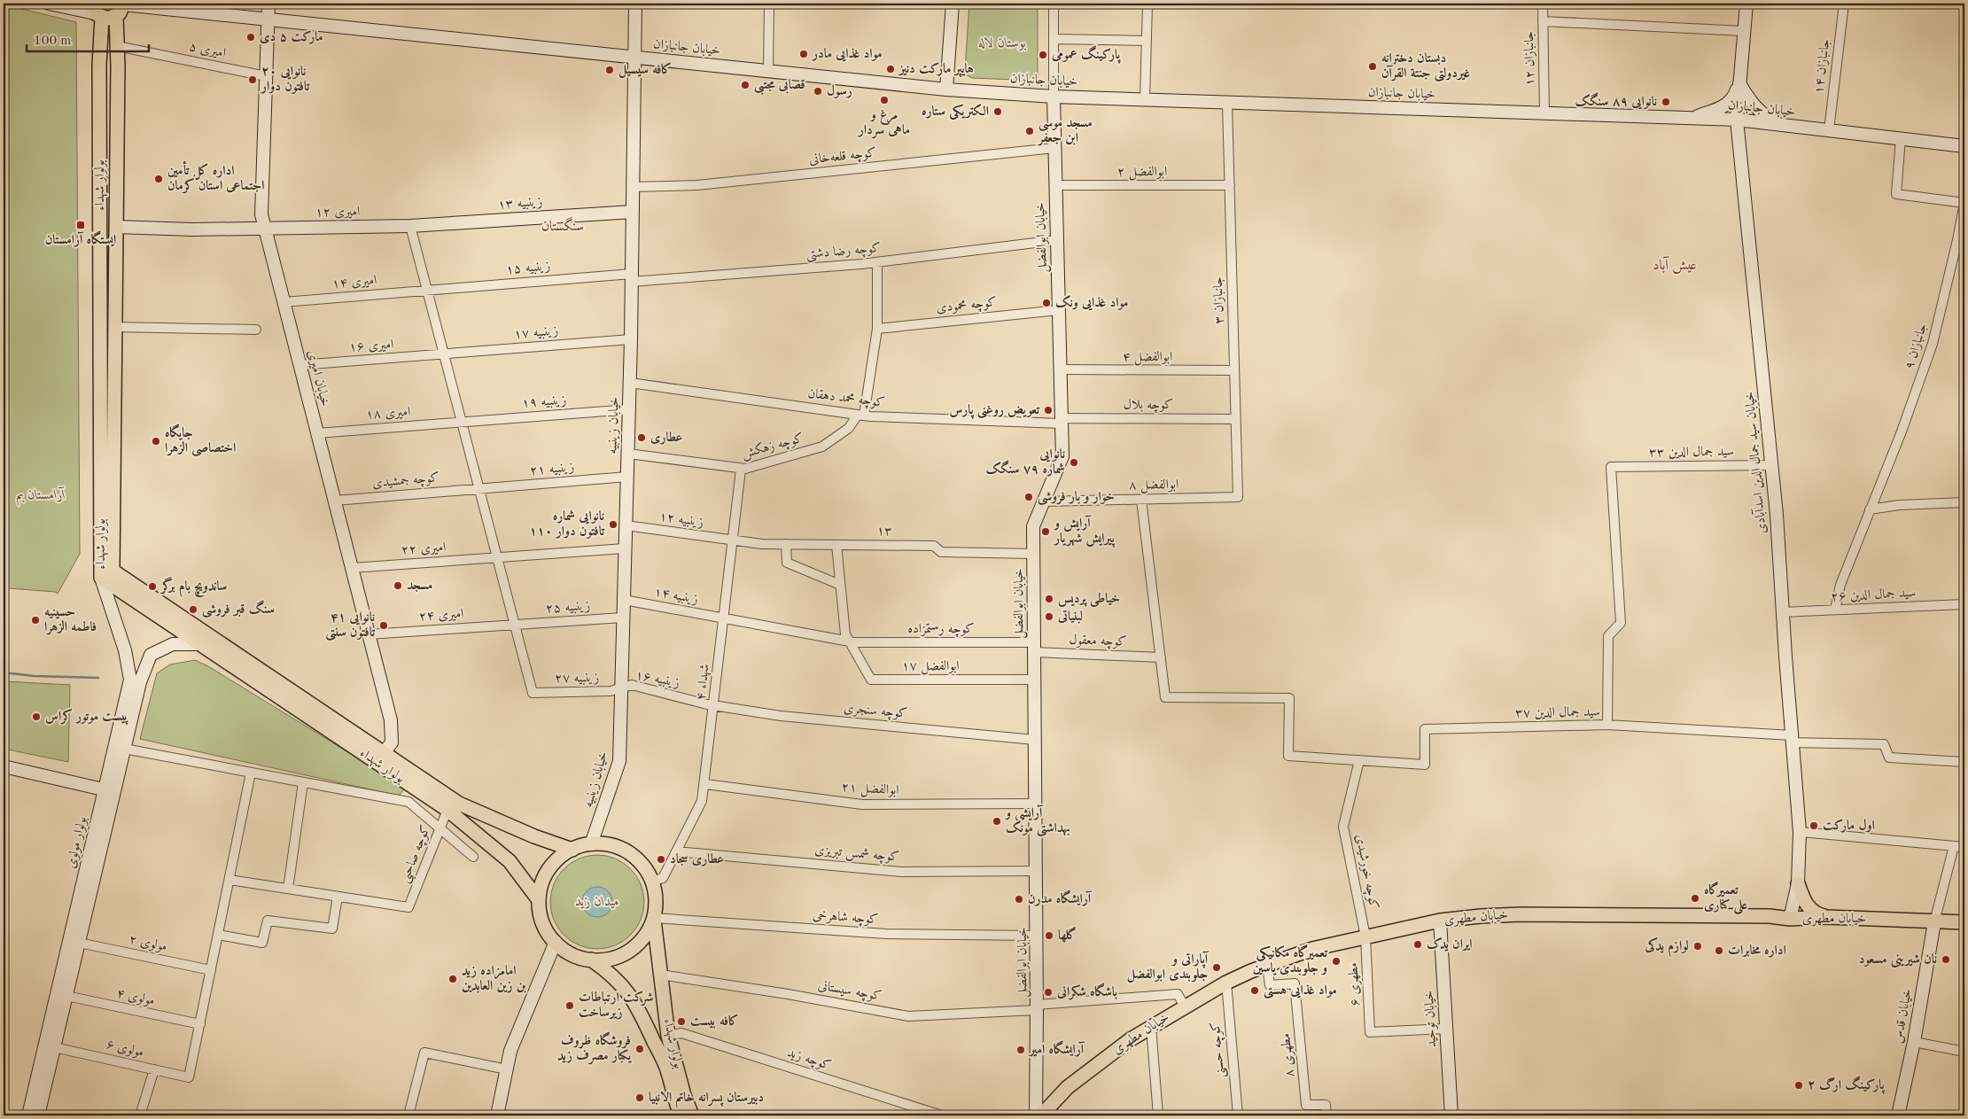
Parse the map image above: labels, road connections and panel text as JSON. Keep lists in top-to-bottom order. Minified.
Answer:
{"streets":{"main road":["بولوار شهداء","خیابان مطهری"],"street":["خیابان جانبازان","امیری ۵","جانبازان ۱۲","جانبازان ۱۴","کوچه قلعه‌خانی","ابوالفضل ۲","زینبیه ۱۳","امیری ۱۲","خیابان ابوالفضل","کوچه رضا دشتی","زینبیه ۱۵","امیری ۱۴","جانبازان ۳","کوچه محمودی","زینبیه ۱۷","امیری ۱۶","جانبازان ۹","ابوالفضل ۴","خیابان امیری","کوچه محمد دهقان","زینبیه ۱۹","کوچه بلال","امیری ۱۸","خیابان زینبیه","کوچه زهکش","سید جمال الدین ۳۳","خیابان سید جمال الدین اسدآبادی","زینبیه ۲۱","کوچه جمشیدی","ابوالفضل ۸","زینبیه ۱۲","۱۳","امیری ۲۲","سید جمال الدین ۲۶","زینبیه ۱۴","زینبیه ۲۵","امیری ۲۴","کوچه رستمزاده","کوچه معقول","ابوالفضل ۱۷","زینبیه ۲۷","زینبیه ۱۶","شهداء ۴","کوچه سنجری","سید جمال الدین ۳۷","ابوالفضل ۲۱","بولوار مولوی","کوچه صاحبی","کوچه شمس تبریزی","کوچه خورشیدی","کوچه شاهرخی","مولوی ۲","مطهری ۶","کوچه سیستانی","مولوی ۴","خیابان قدس","خیابان توحید","مولوی ۶","کوچه حسنی","مطهری ۸","کوچه زید"]},"crossings":[["خیابان جانبازان","جانبازان ۱۲"],["خیابان جانبازان","جانبازان ۱۴"],["خیابان جانبازان","بولوار شهداء"],["خیابان جانبازان","خیابان ابوالفضل"],["خیابان جانبازان","جانبازان ۳"],["خیابان جانبازان","جانبازان ۹"],["خیابان جانبازان","خیابان امیری"],["خیابان جانبازان","خیابان زینبیه"],["خیابان جانبازان","خیابان سید جمال الدین اسدآبادی"],["امیری ۵","بولوار شهداء"],["امیری ۵","خیابان امیری"],["کوچه قلعه‌خانی","خیابان ابوالفضل"],["کوچه قلعه‌خانی","خیابان زینبیه"],["ابوالفضل ۲","خیابان ابوالفضل"],["ابوالفضل ۲","جانبازان ۳"],["بولوار شهداء","امیری ۱۲"],["بولوار شهداء","خیابان امیری"],["بولوار شهداء","خیابان زینبیه"],["بولوار شهداء","شهداء ۴"],["بولوار شهداء","بولوار مولوی"],["بولوار شهداء","کوچه صاحبی"],["بولوار شهداء","کوچه شاهرخی"],["بولوار شهداء","کوچه سیستانی"],["بولوار شهداء","کوچه زید"],["زینبیه ۱۳","امیری ۱۲"],["زینبیه ۱۳","خیابان زینبیه"],["امیری ۱۲","خیابان امیری"],["خیابان ابوالفضل","کوچه رضا دشتی"],["خیابان ابوالفضل","کوچه محمودی"],["خیابان ابوالفضل","ابوالفضل ۴"],["خیابان ابوالفضل","کوچه محمد دهقان"],["خیابان ابوالفضل","کوچه بلال"],["خیابان ابوالفضل","ابوالفضل ۸"],["خیابان ابوالفضل","۱۳"],["خیابان ابوالفضل","کوچه رستمزاده"],["خیابان ابوالفضل","کوچه معقول"],["خیابان ابوالفضل","ابوالفضل ۱۷"],["خیابان ابوالفضل","کوچه سنجری"],["خیابان ابوالفضل","ابوالفضل ۲۱"],["خیابان ابوالفضل","کوچه شمس تبریزی"],["خیابان ابوالفضل","کوچه شاهرخی"],["خیابان ابوالفضل","کوچه سیستانی"],["کوچه رضا دشتی","زینبیه ۱۵"],["کوچه رضا دشتی","خیابان زینبیه"],["زینبیه ۱۵","امیری ۱۴"],["زینبیه ۱۵","خیابان زینبیه"],["امیری ۱۴","خیابان امیری"],["جانبازان ۳","ابوالفضل ۴"],["جانبازان ۳","کوچه بلال"],["جانبازان ۳","ابوالفضل ۸"],["زینبیه ۱۷","امیری ۱۶"],["زینبیه ۱۷","خیابان زینبیه"],["امیری ۱۶","خیابان امیری"],["جانبازان ۹","سید جمال الدین ۲۶"],["خیابان امیری","امیری ۱۸"],["خیابان امیری","کوچه جمشیدی"],["خیابان امیری","امیری ۲۲"],["خیابان امیری","امیری ۲۴"],["کوچه محمد دهقان","کوچه بلال"],["کوچه محمد دهقان","خیابان زینبیه"],["کوچه محمد دهقان","کوچه زهکش"],["زینبیه ۱۹","امیری ۱۸"],["زینبیه ۱۹","خیابان زینبیه"],["خیابان زینبیه","کوچه زهکش"],["خیابان زینبیه","زینبیه ۲۱"],["خیابان زینبیه","زینبیه ۱۲"],["خیابان زینبیه","امیری ۲۲"],["خیابان زینبیه","زینبیه ۱۴"],["خیابان زینبیه","زینبیه ۲۵"],["خیابان زینبیه","زینبیه ۲۷"],["خیابان زینبیه","زینبیه ۱۶"],["خیابان زینبیه","شهداء ۴"],["خیابان زینبیه","کوچه شاهرخی"],["کوچه زهکش","شهداء ۴"],["سید جمال الدین ۳۳","خیابان سید جمال الدین اسدآبادی"],["سید جمال الدین ۳۳","سید جمال الدین ۳۷"],["خیابان سید جمال الدین اسدآبادی","سید جمال الدین ۲۶"],["خیابان سید جمال الدین اسدآبادی","سید جمال الدین ۳۷"],["زینبیه ۲۱","کوچه جمشیدی"],["زینبیه ۱۲","۱۳"],["زینبیه ۱۲","شهداء ۴"],["۱۳","شهداء ۴"],["زینبیه ۱۴","کوچه رستمزاده"],["زینبیه ۱۴","ابوالفضل ۱۷"],["زینبیه ۱۴","شهداء ۴"],["زینبیه ۲۵","امیری ۲۴"],["زینبیه ۲۵","زینبیه ۲۷"],["امیری ۲۴","زینبیه ۲۷"],["کوچه رستمزاده","کوچه معقول"],["کوچه رستمزاده","ابوالفضل ۱۷"],["زینبیه ۲۷","زینبیه ۱۶"],["زینبیه ۱۶","شهداء ۴"],["زینبیه ۱۶","کوچه سنجری"],["شهداء ۴","کوچه سنجری"],["شهداء ۴","ابوالفضل ۲۱"],["شهداء ۴","کوچه شمس تبریزی"],["شهداء ۴","کوچه شاهرخی"],["سید جمال الدین ۳۷","کوچه خورشیدی"],["بولوار مولوی","مولوی ۲"],["بولوار مولوی","مولوی ۴"],["بولوار مولوی","مولوی ۶"],["کوچه خورشیدی","خیابان مطهری"],["کوچه خورشیدی","مطهری ۶"],["خیابان مطهری","مطهری ۶"],["خیابان مطهری","کوچه سیستانی"],["خیابان مطهری","خیابان قدس"],["خیابان مطهری","خیابان توحید"],["خیابان مطهری","کوچه حسنی"],["خیابان مطهری","مطهری ۸"],["مطهری ۶","خیابان توحید"],["مولوی ۴","مولوی ۶"]],"districts":["سنگستان","عیش آباد"],"parks":["بوستان لاله","آرامستان بم","میدان زید"],"places":{"other":["مارکت ۵ دی","مواد غذایی مادر","پارکینگ عمومی","دبستان دخترانه غیردولتی جنتة القرآن","هایپر مارکت دنیز","کافه سیسیل","نانوایی ۲۰ تافتون دوار","قصابی مجتبی","رسول","مرغ و ماهی سردار","نانوایی ۸۹ سنگک","الکتریکی ستاره","مسجد موسی ابن جعفر","اداره کل تأمین اجتماعی استان کرمان","مواد غذایی ونک","تعویض روغنی پارس","عطاری","جایگاه اختصاصی الزهرا","نانوایی شماره ۷۹ سنگک","خوار و بار فروشی","نانوایی شماره ۱۱۰ تافتون دوار","آرایش و پیرایش شهریار","مسجد","ساندویچ بام برگر","خیاطی پردیس","سنگ قبر فروشی","لبنیاتی","حسینیه فاطمه الزهرا","نانوایی ۴۱ تافتون سنتی","پیست موتور کراس","آرایشی و بهداشتی مونک","اول مارکت","عطاری سجاد","تعمیرگاه علی کناری","آرایشگاه مدرن","گلها","ایران یدک","لوازم یدکی","اداره مخابرات","نان شیرینی مسعود","تعمیرگاه مکانیکی و جلوبندی یاسین","آپاراتی و جلوبندی ابوالفضل","امامزاده زید بن زین العابدین","مواد غذایی هستی","باشگاه شکرانی","شرکت ارتباطات زیرساخت","کافه بیست","فروشگاه ظروف یکبار مصرف زید","آرایشگاه امیر","پارکینگ ارگ ۲","دبیرستان پسرانه خاتم الانبیا"],"transit":["ایستگاه آرامستان"]},"scale_bar":"100 m"}
